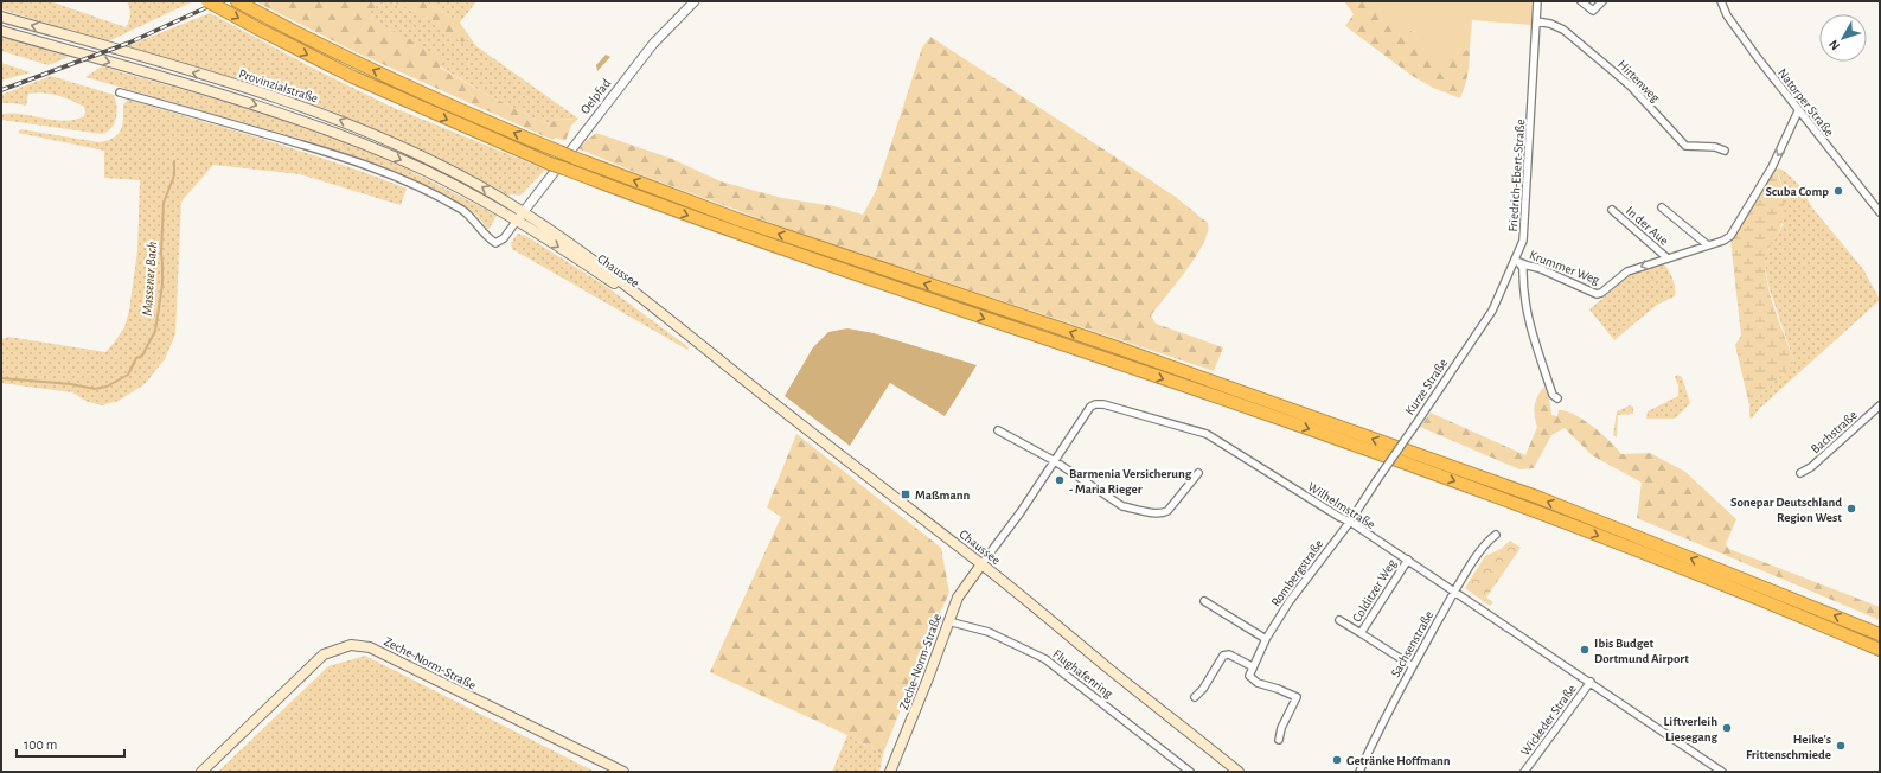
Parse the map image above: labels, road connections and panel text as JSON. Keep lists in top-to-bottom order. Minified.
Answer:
{"streets":{"main road":["Provinzialstraße","Chaussee","Zeche-Norm-Straße"],"street":["Hirtenweg","Oelpfad","Natorper Straße","Friedrich-Ebert-Straße","In der Aue","Krummer Weg","Kurze Straße","Bachstraße","Wilhelmstraße","Rombergstraße","Colditzer Weg","Sachsenstraße","Flughafenring","Wickeder Straße"]},"crossings":[["Hirtenweg","Friedrich-Ebert-Straße"],["Provinzialstraße","Oelpfad"],["Provinzialstraße","Chaussee"],["Oelpfad","Chaussee"],["Natorper Straße","Krummer Weg"],["Friedrich-Ebert-Straße","Krummer Weg"],["Friedrich-Ebert-Straße","Kurze Straße"],["In der Aue","Krummer Weg"],["Krummer Weg","Kurze Straße"],["Chaussee","Wilhelmstraße"],["Chaussee","Zeche-Norm-Straße"],["Kurze Straße","Wilhelmstraße"],["Kurze Straße","Rombergstraße"],["Wilhelmstraße","Rombergstraße"],["Wilhelmstraße","Colditzer Weg"],["Wilhelmstraße","Sachsenstraße"],["Wilhelmstraße","Zeche-Norm-Straße"],["Wilhelmstraße","Wickeder Straße"],["Colditzer Weg","Sachsenstraße"],["Zeche-Norm-Straße","Flughafenring"]],"one_way":["Krummer Weg"],"water":["Massener Bach"],"places":{"other":["Scuba Comp","Barmenia Versicherung - Maria Rieger","Sonepar Deutschland Region West","Ibis Budget Dortmund Airport","Liftverleih Liesegang","Heike's Frittenschmiede","Getränke Hoffmann"],"transit":["Maßmann"]},"scale_bar":"100 m","north":"bottom left"}
